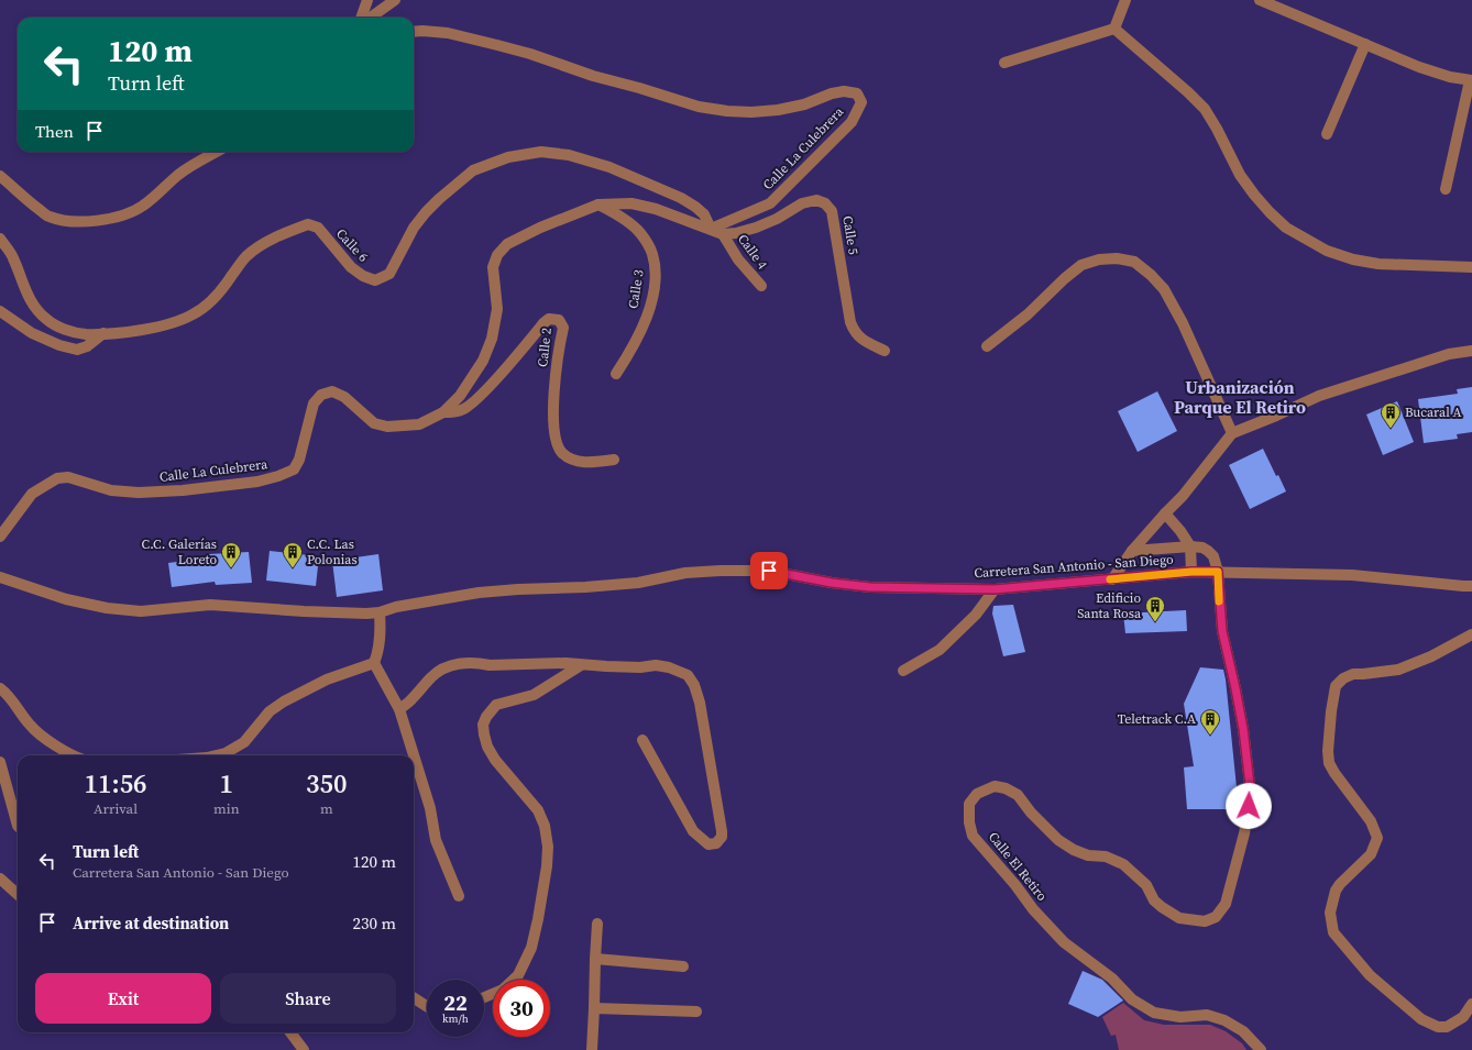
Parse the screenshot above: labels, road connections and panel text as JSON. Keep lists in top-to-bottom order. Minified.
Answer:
{"streets":{"street":["Calle La Culebrera","Calle 5","Calle 6","Calle 4","Calle 3","Calle 2","Carretera San Antonio - San Diego","Calle El Retiro"]},"crossings":[["Calle La Culebrera","Calle 6"],["Calle La Culebrera","Calle 3"],["Calle La Culebrera","Calle 2"],["Calle 5","Calle 4"],["Carretera San Antonio - San Diego","Calle El Retiro"]],"districts":["Urbanización Parque El Retiro"],"places":{"building":["Bucaral A","C.C. Galerías Loreto","C.C. Las Polonias","Edificio Santa Rosa","Teletrack C.A"]},"page":{"turn":["120 m","Turn left"],"then":"Then","eta":["11:56","Arrival","1","min","350","m"],"list":[{"name":"Turn left","note":"Carretera San Antonio - San Diego","value":"120 m"},{"name":"Arrive at destination","value":"230 m"}],"buttons":["Exit","Share"],"speed":"22 km/h","limit":"30"}}
